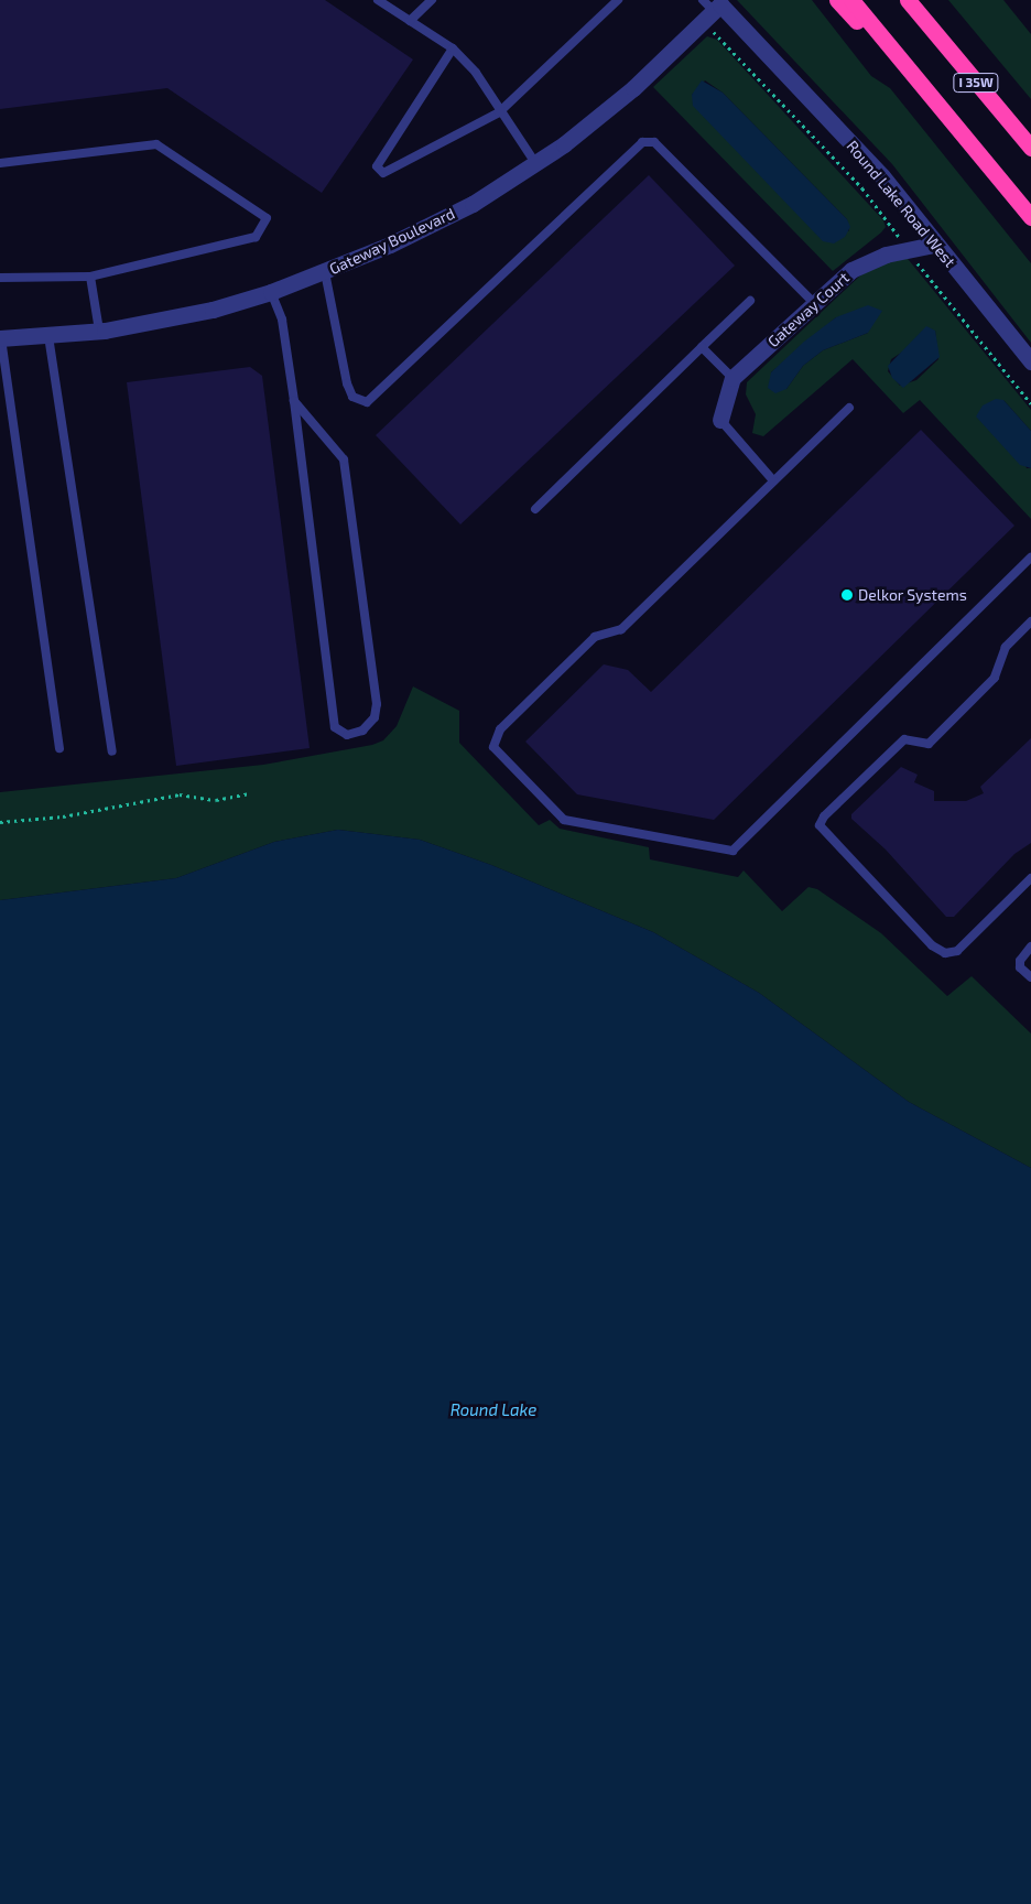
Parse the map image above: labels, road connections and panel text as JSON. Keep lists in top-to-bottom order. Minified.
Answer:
{"streets":{"highway":["I 35W"],"street":["Round Lake Road West","Gateway Boulevard","Gateway Court"]},"crossings":[["Round Lake Road West","Gateway Boulevard"],["Round Lake Road West","Gateway Court"]],"water":["Round Lake"],"places":["Delkor Systems"]}
